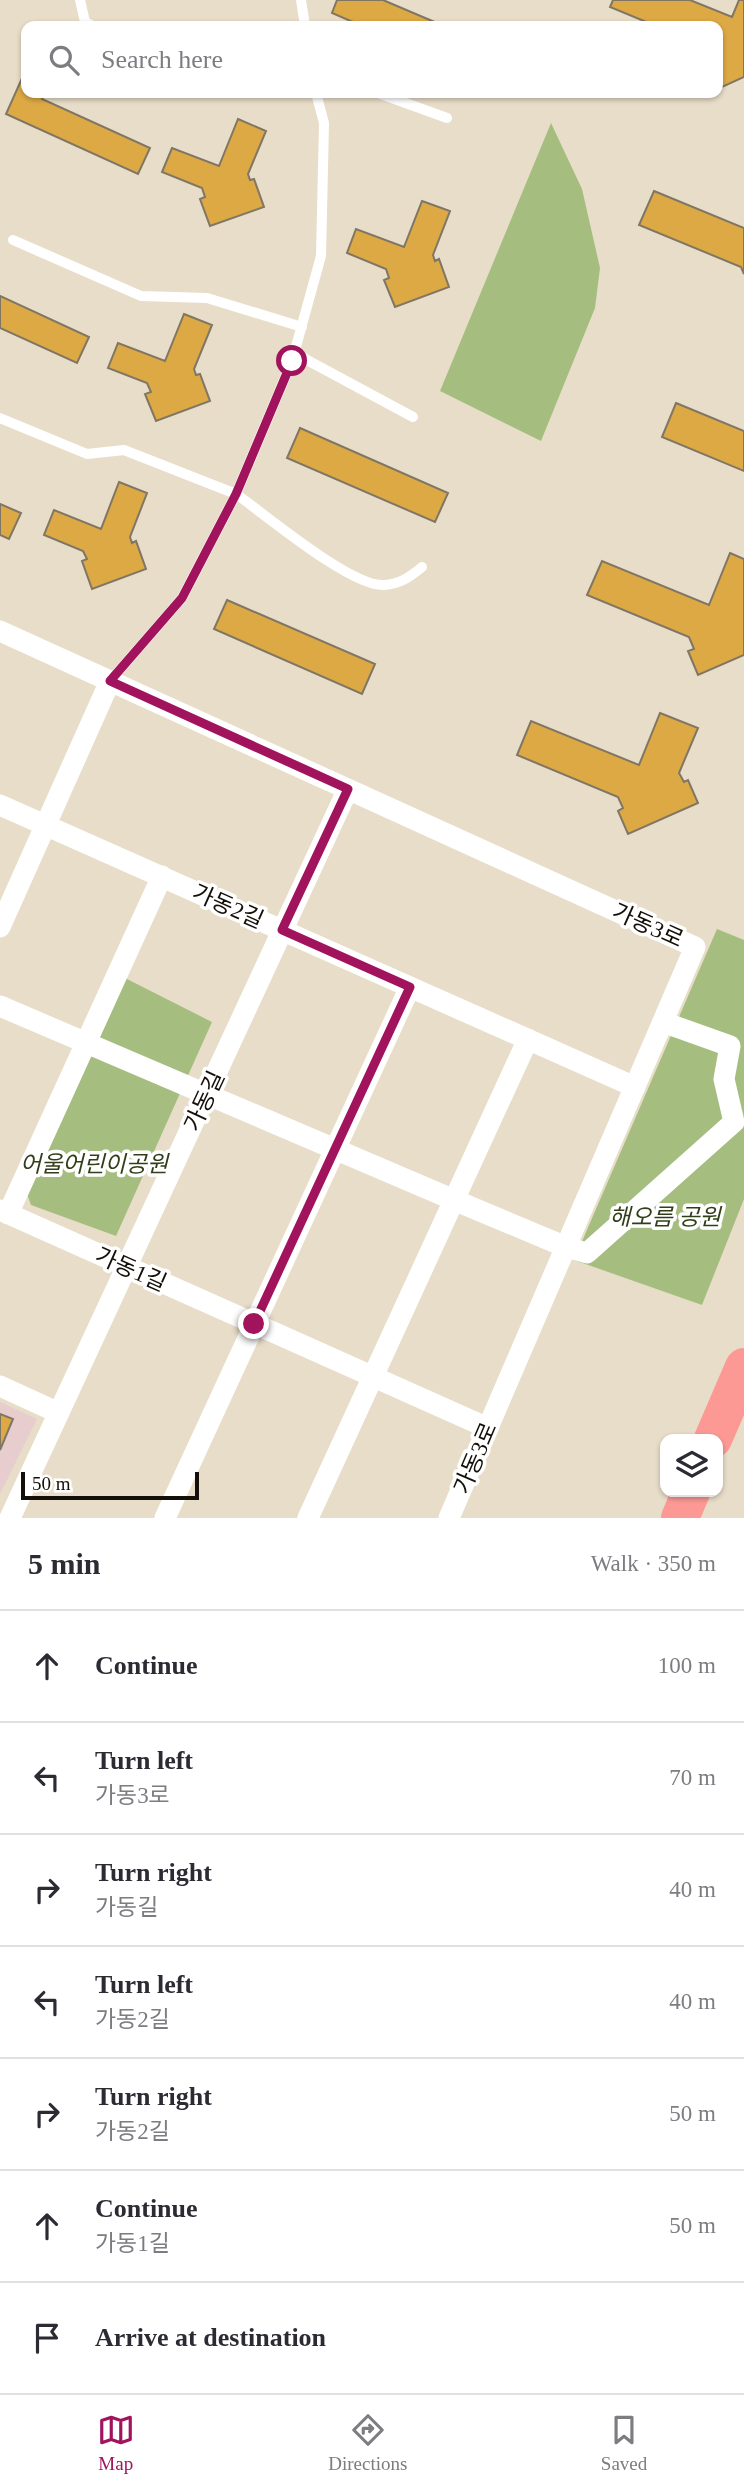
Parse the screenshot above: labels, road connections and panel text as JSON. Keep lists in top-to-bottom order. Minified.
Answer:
{"streets":{"street":["가동2길","가동3로","가동길","가동1길"]},"crossings":[["가동2길","가동3로"],["가동2길","가동길"],["가동3로","가동길"],["가동3로","가동1길"],["가동길","가동1길"]],"parks":["어울어린이공원","해오름 공원"],"scale_bar":"50 m","page":{"search":"Search here","scale":"50 m","heading":["5 min","Walk · 350 m"],"list":[["Continue","100 m"],["Turn left","가동3로","70 m"],["Turn right","가동길","40 m"],["Turn left","가동2길","40 m"],["Turn right","가동2길","50 m"],["Continue","가동1길","50 m"],"Arrive at destination"],"nav":["Map","Directions","Saved"]}}
